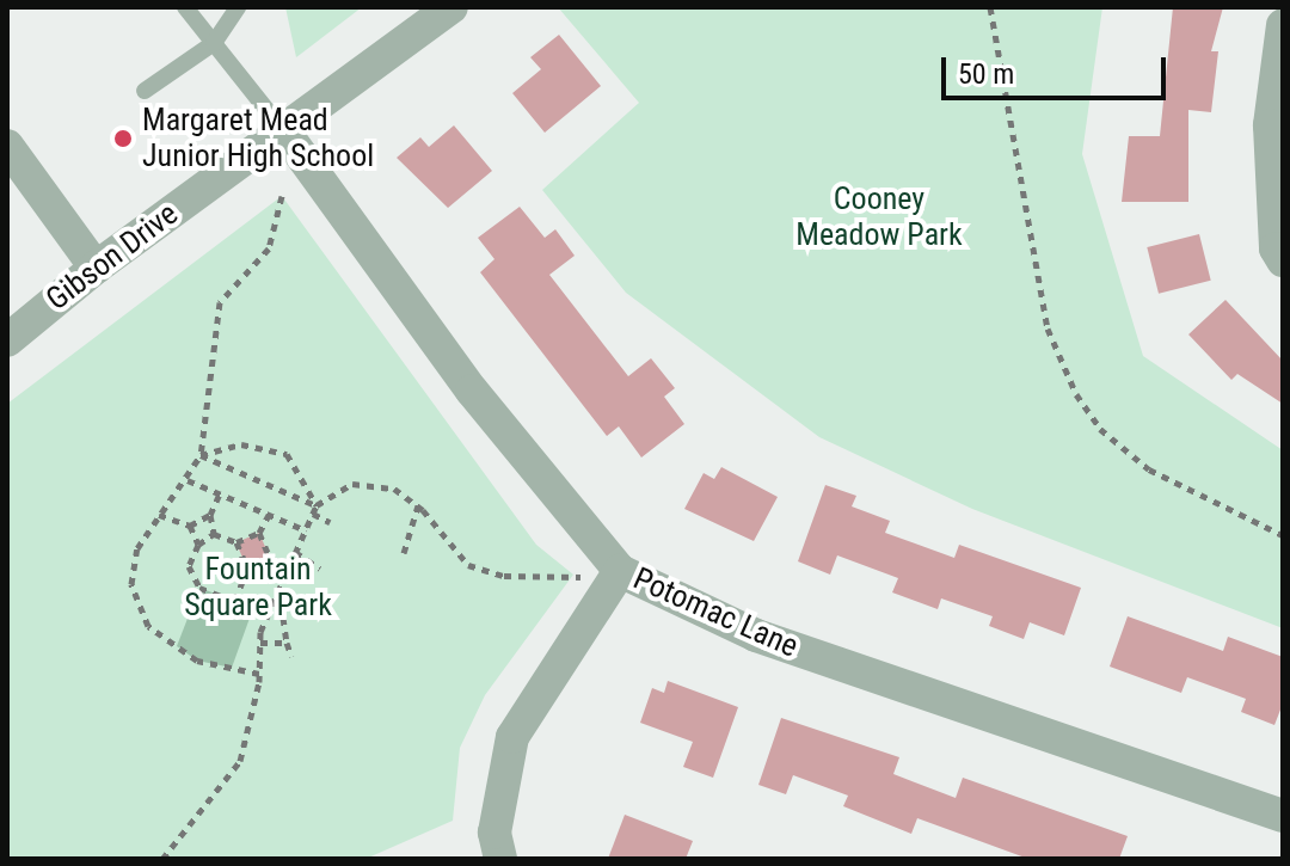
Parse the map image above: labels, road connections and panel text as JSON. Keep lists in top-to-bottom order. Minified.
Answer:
{"streets":{"street":["Gibson Drive","Potomac Lane"]},"crossings":[["Gibson Drive","Potomac Lane"]],"parks":["Cooney Meadow Park","Fountain Square Park"],"places":["Margaret Mead Junior High School"],"scale_bar":"50 m"}
